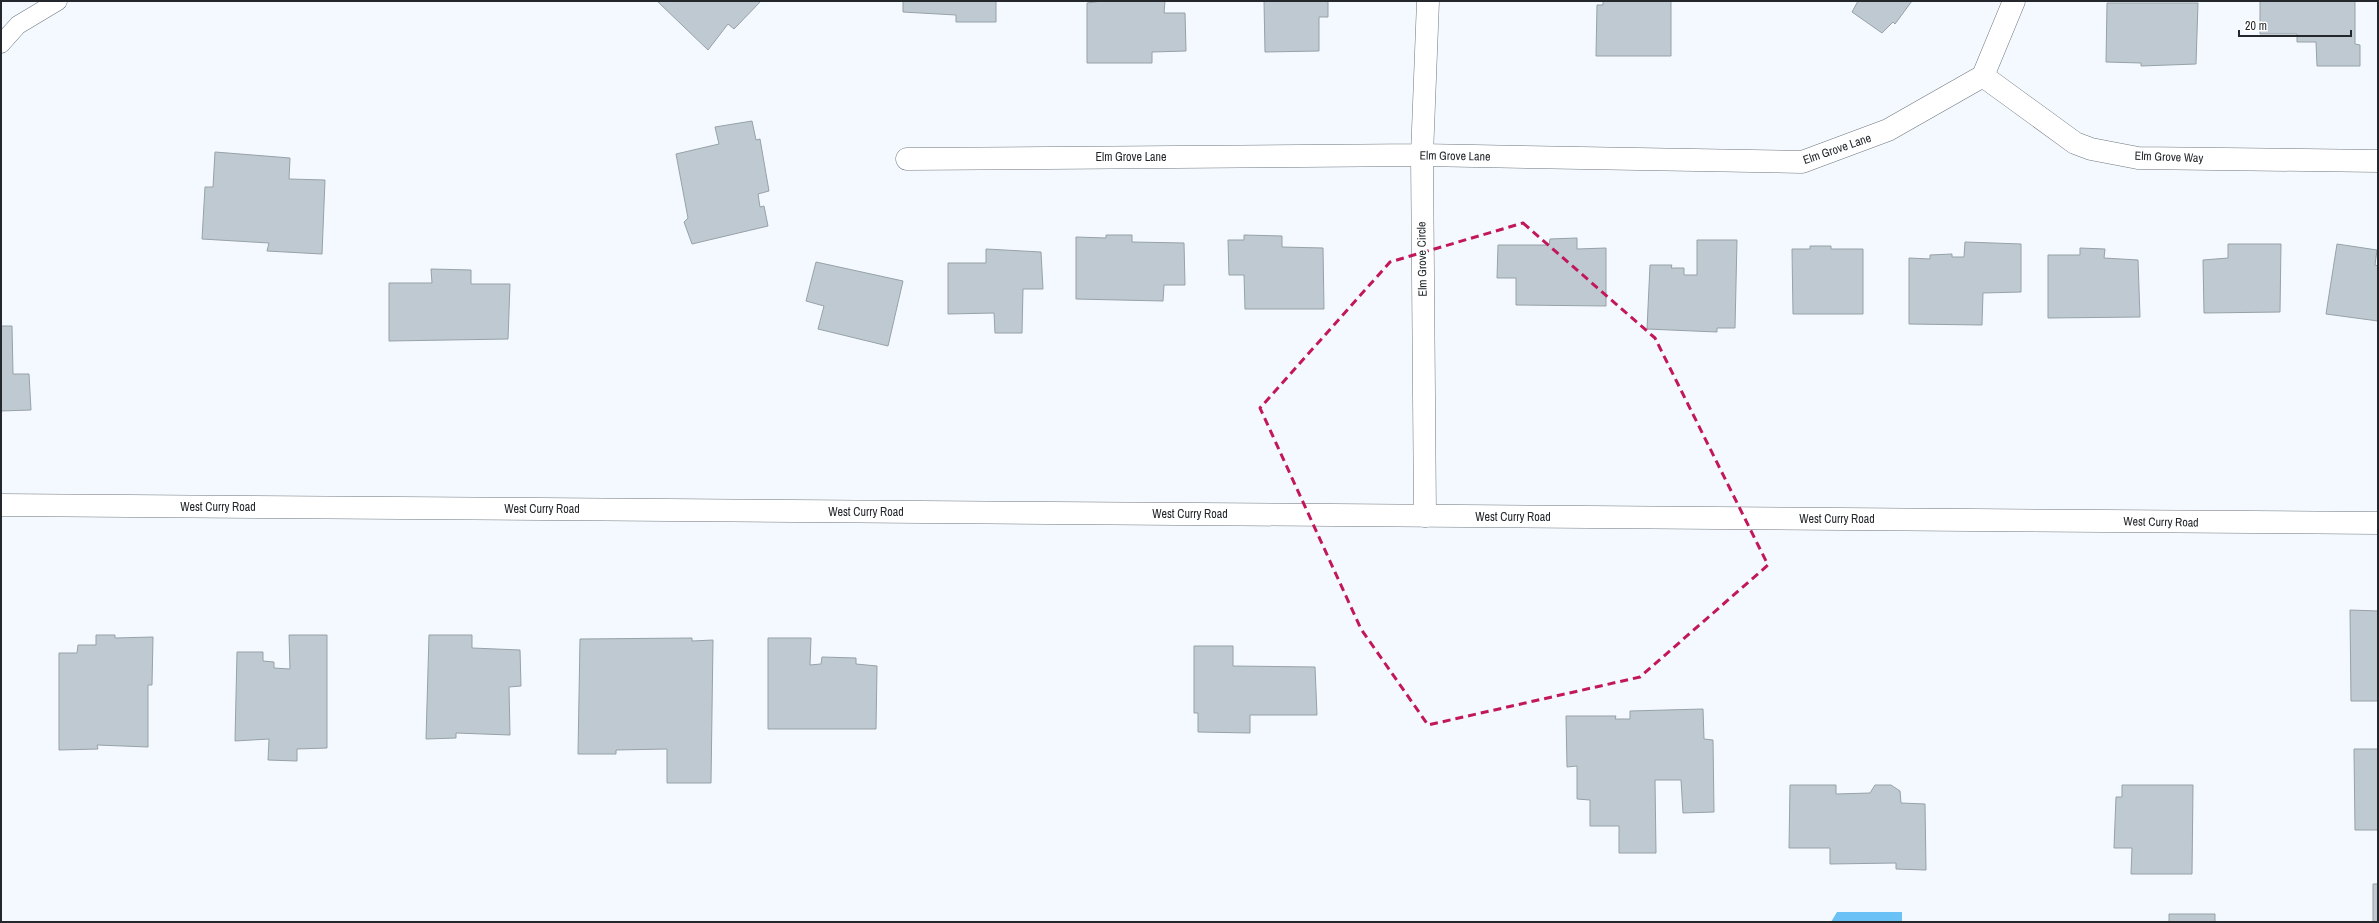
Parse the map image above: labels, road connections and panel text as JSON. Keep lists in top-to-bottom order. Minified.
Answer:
{"streets":{"street":["Elm Grove Lane","Elm Grove Way","Elm Grove Circle","West Curry Road"]},"crossings":[["Elm Grove Lane","Elm Grove Way"],["Elm Grove Lane","Elm Grove Circle"],["Elm Grove Circle","West Curry Road"]],"scale_bar":"20 m"}
